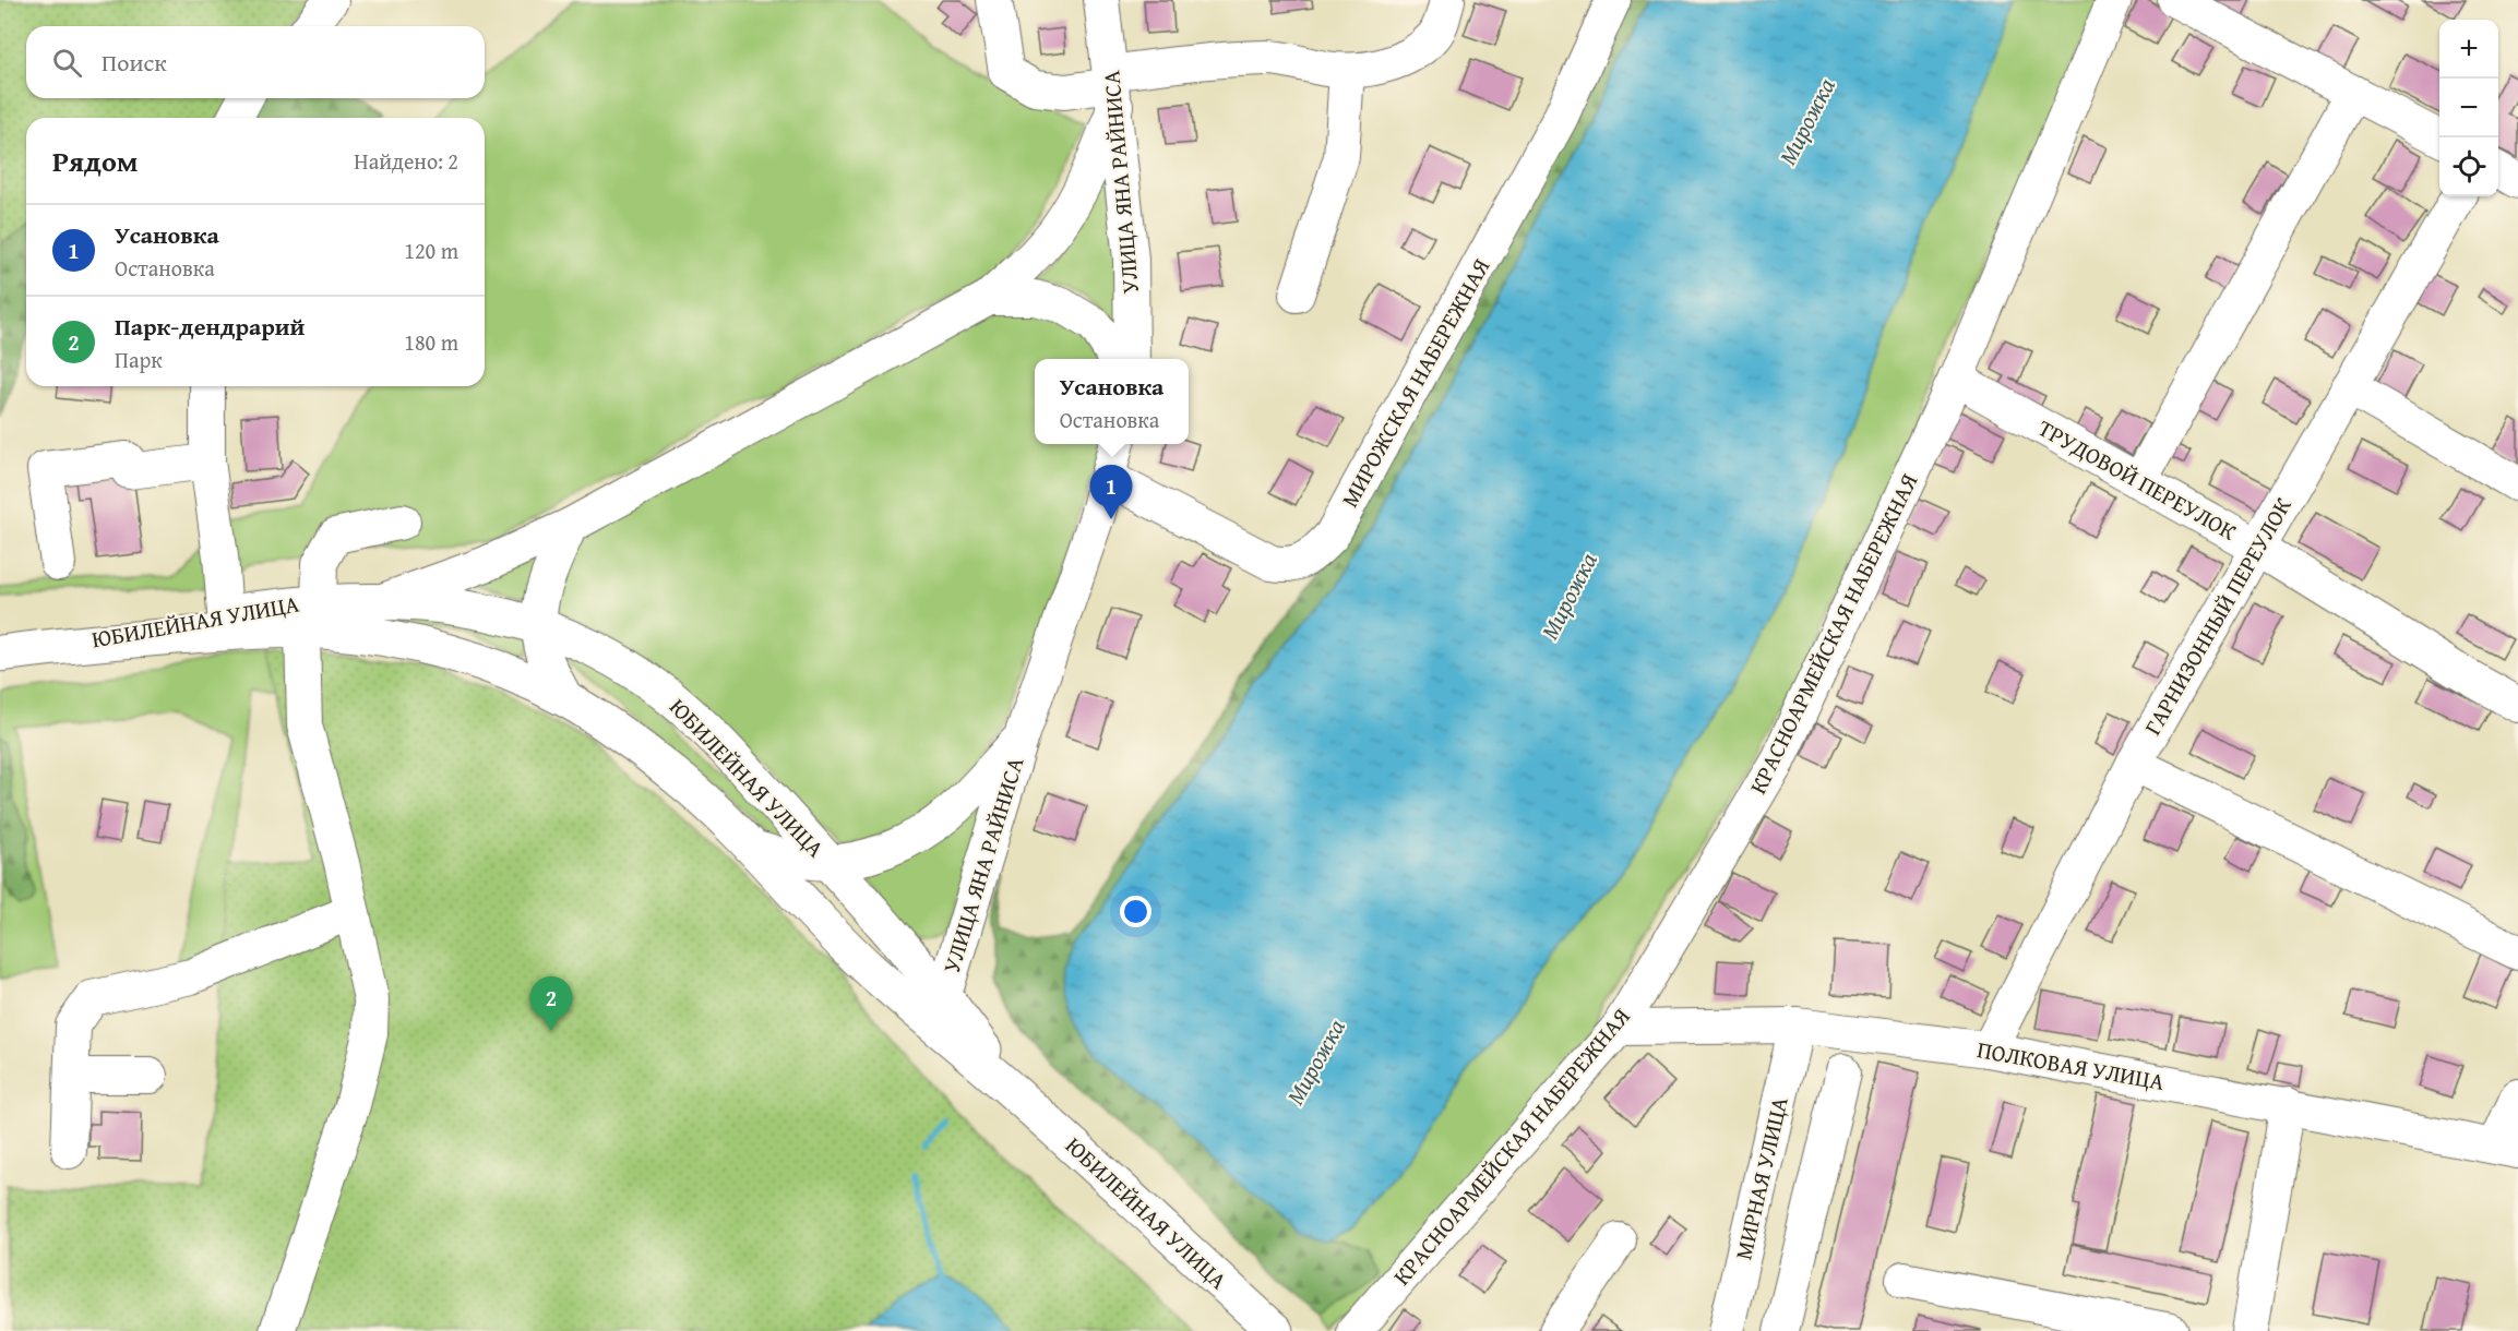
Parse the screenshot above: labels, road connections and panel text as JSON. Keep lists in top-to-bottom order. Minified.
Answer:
{"streets":{"main road":["ЮБИЛЕЙНАЯ УЛИЦА"],"street":["УЛИЦА ЯНА РАЙНИСА","МИРОЖСКАЯ НАБЕРЕЖНАЯ","ТРУДОВОЙ ПЕРЕУЛОК","ГАРНИЗОННЫЙ ПЕРЕУЛОК","КРАСНОАРМЕЙСКАЯ НАБЕРЕЖНАЯ","ПОЛКОВАЯ УЛИЦА","МИРНАЯ УЛИЦА"]},"crossings":[["УЛИЦА ЯНА РАЙНИСА","МИРОЖСКАЯ НАБЕРЕЖНАЯ"],["УЛИЦА ЯНА РАЙНИСА","ЮБИЛЕЙНАЯ УЛИЦА"],["ТРУДОВОЙ ПЕРЕУЛОК","ГАРНИЗОННЫЙ ПЕРЕУЛОК"],["ТРУДОВОЙ ПЕРЕУЛОК","КРАСНОАРМЕЙСКАЯ НАБЕРЕЖНАЯ"],["ГАРНИЗОННЫЙ ПЕРЕУЛОК","ПОЛКОВАЯ УЛИЦА"],["КРАСНОАРМЕЙСКАЯ НАБЕРЕЖНАЯ","ПОЛКОВАЯ УЛИЦА"],["ПОЛКОВАЯ УЛИЦА","МИРНАЯ УЛИЦА"]],"water":["Мирожка"],"page":{"map_buttons":["+","−"],"search":"Поиск","heading":["Рядом","Найдено: 2"],"list":[{"mark":"1","name":"Усановка","note":"Остановка","value":"120 m"},{"mark":"2","name":"Парк-дендрарий","note":"Парк","value":"180 m"}],"popup":["Усановка","Остановка"],"pins":["1","2"]}}
